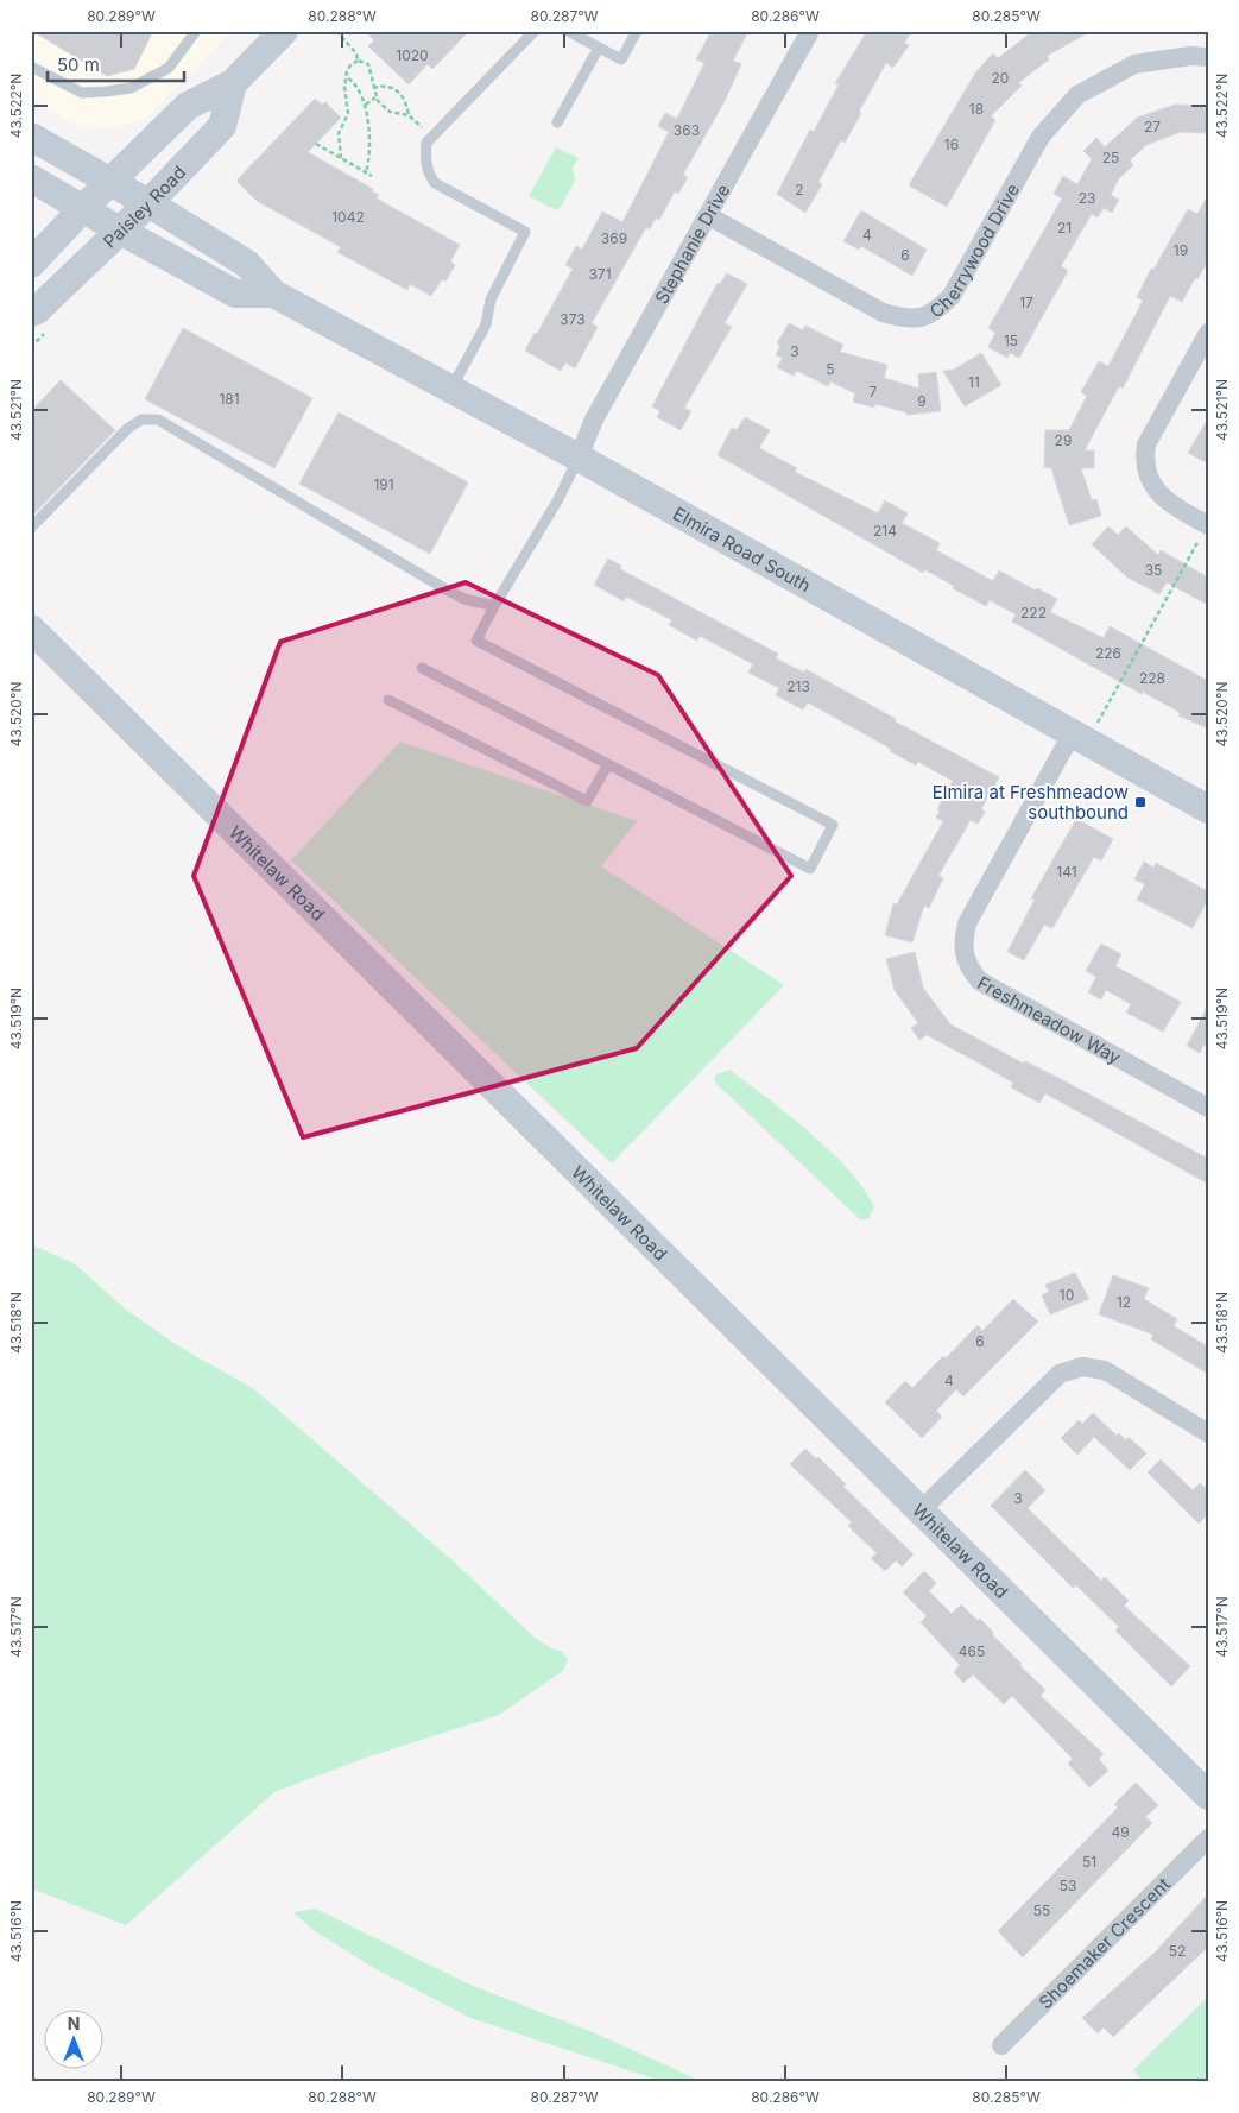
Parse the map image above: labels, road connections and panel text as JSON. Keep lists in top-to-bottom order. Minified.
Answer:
{"streets":{"street":["Paisley Road","Stephanie Drive","Cherrywood Drive","Elmira Road South","Whitelaw Road","Freshmeadow Way","Shoemaker Crescent"]},"crossings":[["Paisley Road","Elmira Road South"],["Stephanie Drive","Cherrywood Drive"],["Stephanie Drive","Elmira Road South"],["Elmira Road South","Freshmeadow Way"]],"places":{"transit":["Elmira at Freshmeadow southbound"]},"house_numbers":["1020","20","18","27","363","16","25","2","23","1042","21","4","369","19","6","371","17","373","15","3","5","11","7","181","9","29","191","214","35","222","226","228","213","141","10","12","6","4","3","465","49","51","53","55","52"],"scale_bar":"50 m","north":"top","coordinates":["80.289°W","80.288°W","80.287°W","80.286°W","80.285°W","43.522°N","43.521°N","43.520°N","43.519°N","43.518°N","43.517°N","43.516°N"]}
